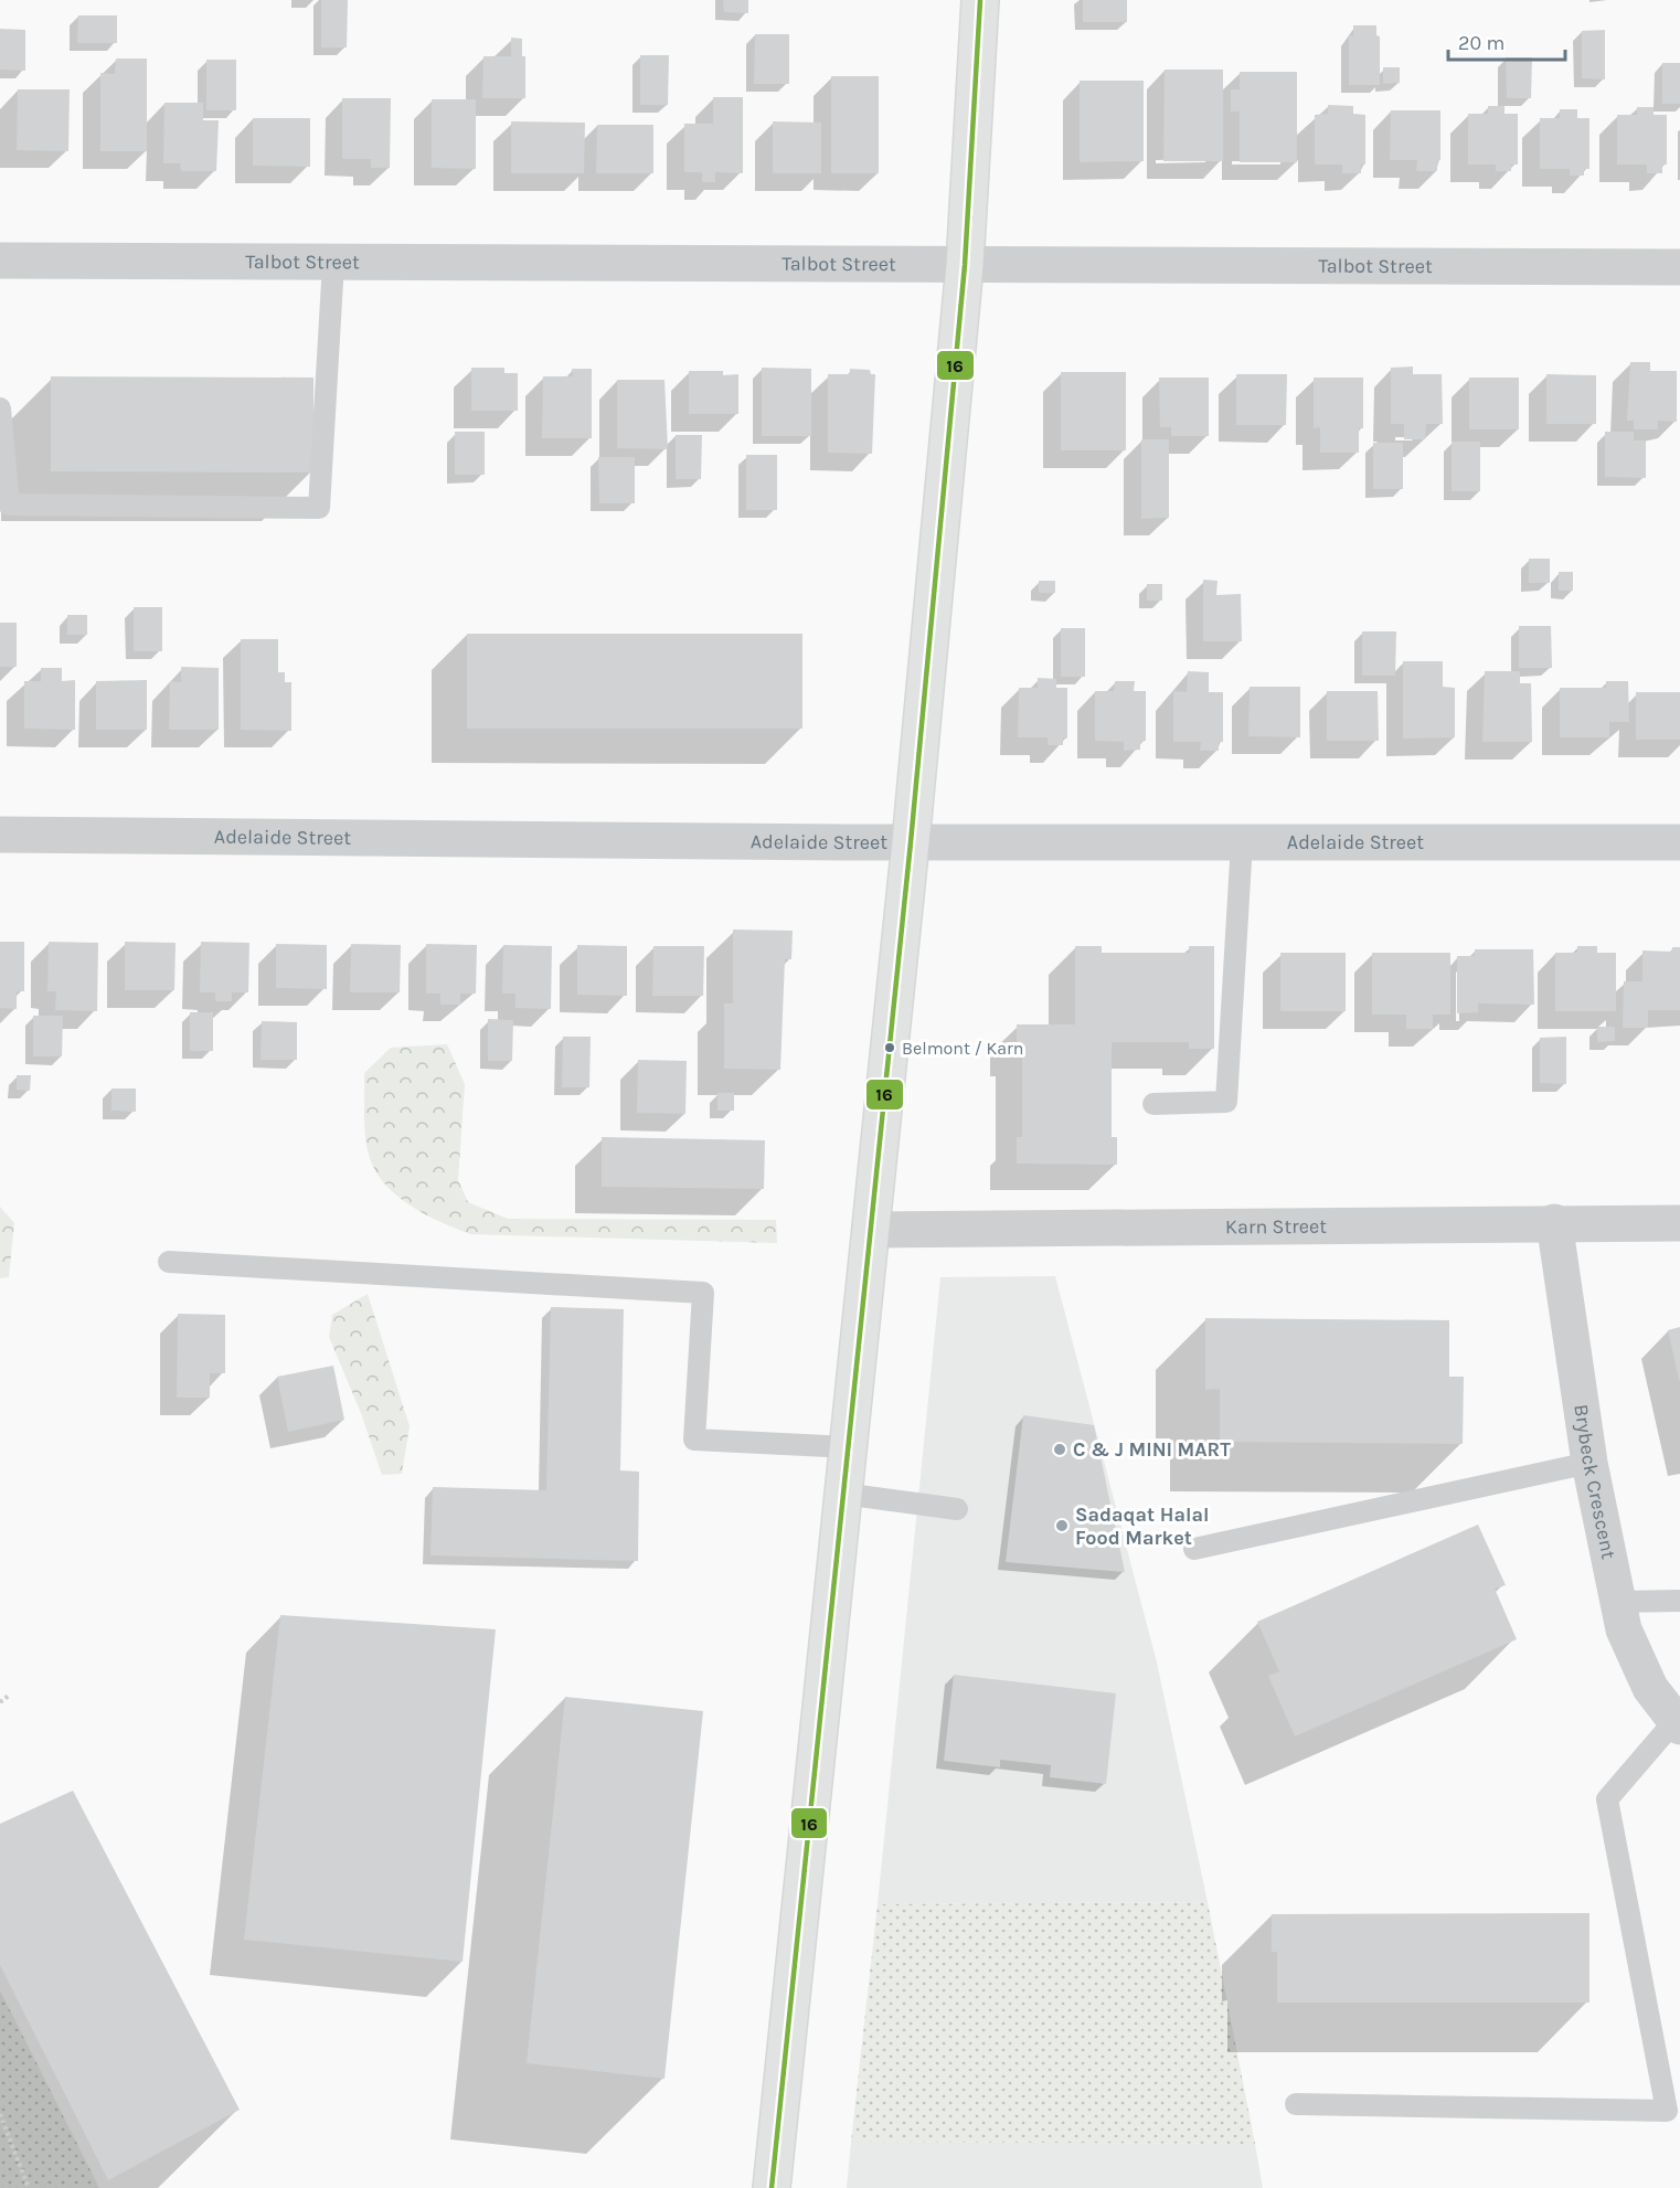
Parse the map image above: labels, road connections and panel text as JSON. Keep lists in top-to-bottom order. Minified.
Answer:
{"streets":{"street":["Talbot Street","Adelaide Street","Karn Street","Brybeck Crescent"]},"crossings":[["Karn Street","Brybeck Crescent"]],"places":["Belmont / Karn","C & J MINI MART","Sadaqat Halal Food Market"],"lines":["transit line 16"],"scale_bar":"20 m"}
